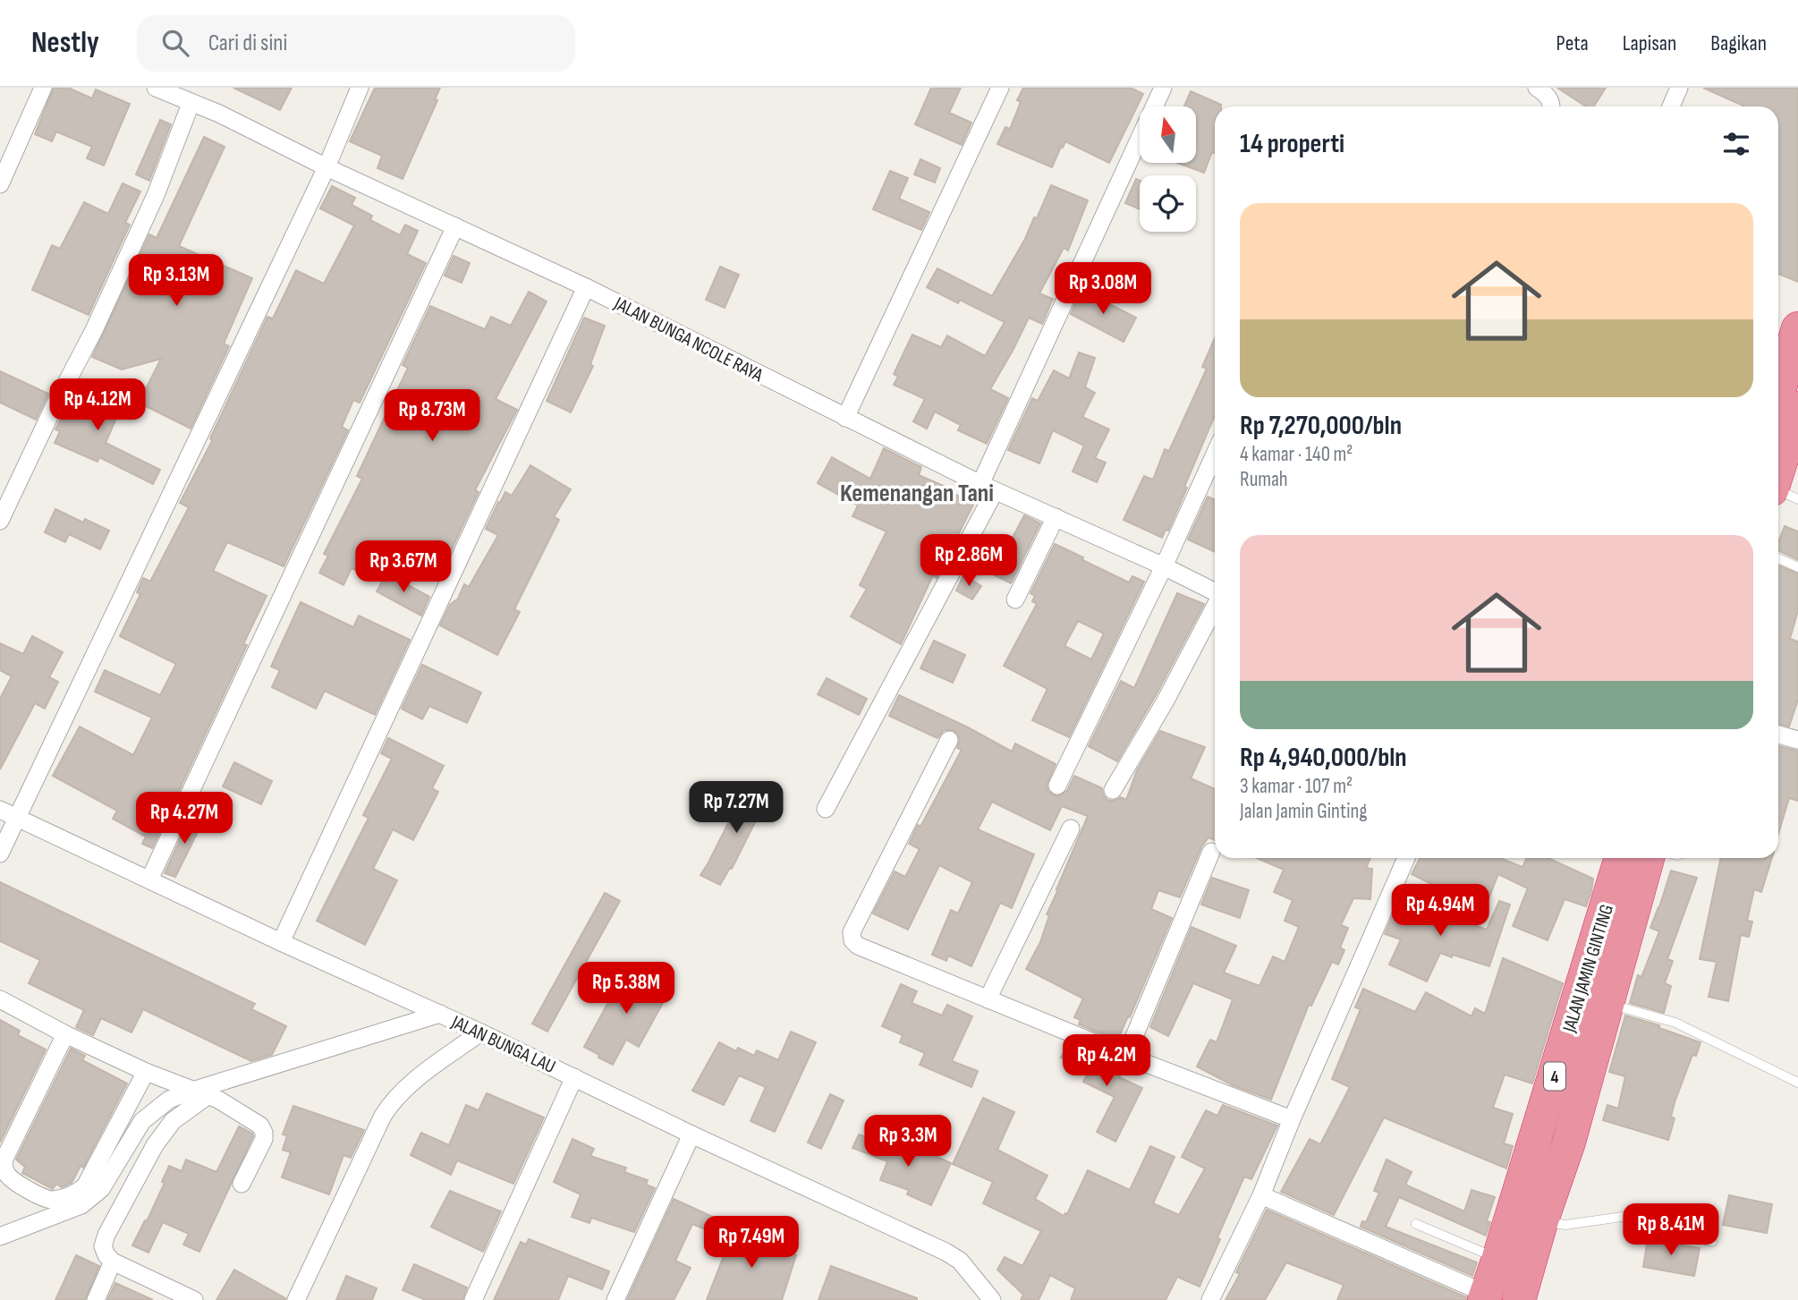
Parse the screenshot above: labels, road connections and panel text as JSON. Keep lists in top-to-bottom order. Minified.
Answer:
{"streets":{"highway":["JALAN JAMIN GINTING","4"],"street":["JALAN BUNGA NCOLE RAYA","JALAN BUNGA LAU"]},"districts":["Kemenangan Tani"],"north":"top","page":{"header":"Nestly","search":"Cari di sini","nav":["Peta","Lapisan","Bagikan"],"heading":"14 properti","list":[{"name":"Rp 7,270,000/bln","note":"4 kamar · 140 m² · Rumah"},{"name":"Rp 4,940,000/bln","note":"3 kamar · 107 m² · Jalan Jamin Ginting"}],"price":["Rp 3.13M","Rp 3.08M","Rp 4.12M","Rp 8.73M","Rp 2.86M","Rp 3.67M","Rp 7.27M","Rp 4.27M","Rp 4.94M","Rp 5.38M","Rp 4.2M","Rp 3.3M","Rp 8.41M","Rp 7.49M"]}}
